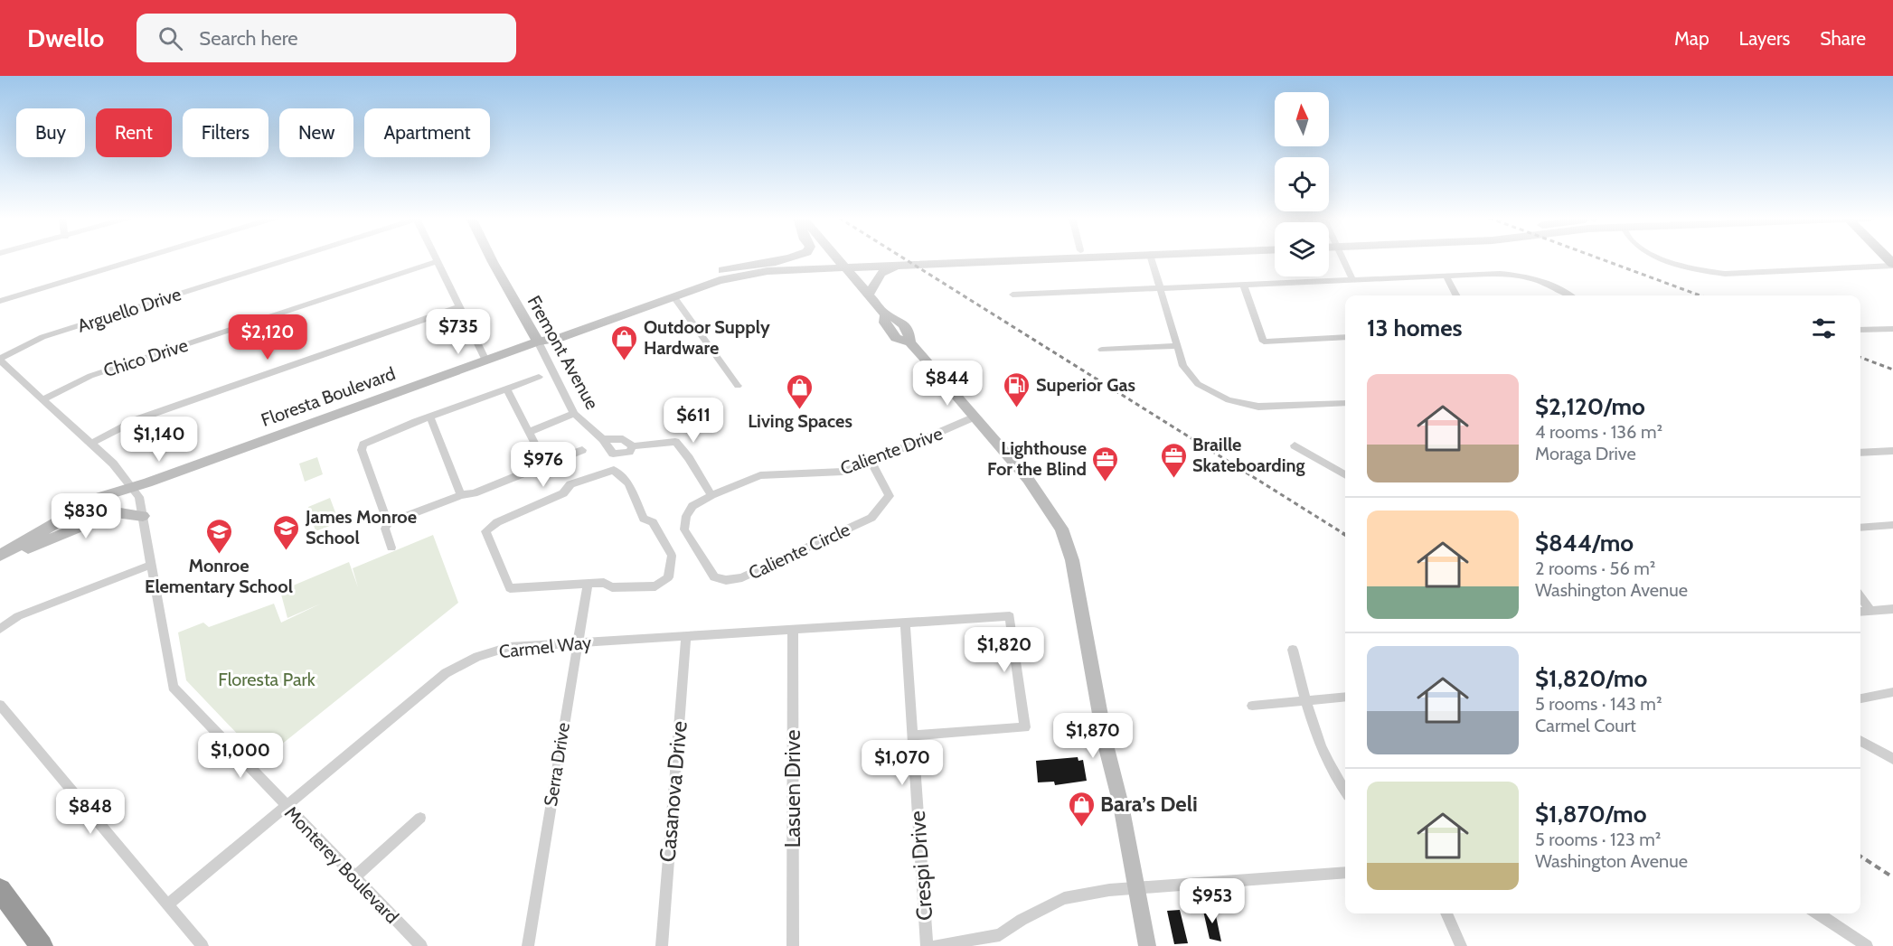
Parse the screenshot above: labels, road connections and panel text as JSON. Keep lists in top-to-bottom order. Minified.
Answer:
{"streets":{"main road":["Fremont Avenue","Floresta Boulevard"],"street":["Arguello Drive","Chico Drive","Caliente Drive","Caliente Circle","Carmel Way","Serra Drive","Lasuen Drive","Casanova Drive","Monterey Boulevard","Crespi Drive"]},"crossings":[["Arguello Drive","Monterey Boulevard"],["Fremont Avenue","Floresta Boulevard"],["Chico Drive","Monterey Boulevard"],["Floresta Boulevard","Monterey Boulevard"],["Caliente Drive","Caliente Circle"],["Carmel Way","Serra Drive"],["Carmel Way","Lasuen Drive"],["Carmel Way","Casanova Drive"],["Carmel Way","Monterey Boulevard"],["Carmel Way","Crespi Drive"]],"parks":["Floresta Park"],"places":{"shop":["Outdoor Supply Hardware","Living Spaces","Bara’s Deli"],"fuel station":["Superior Gas"],"office":["Braille Skateboarding","Lighthouse For the Blind"],"school or university":["James Monroe School","Monroe Elementary School"]},"north":"top","page":{"header":"Dwello","search":"Search here","nav":["Map","Layers","Share"],"chip":["Buy","Rent","Filters","New","Apartment"],"heading":"13 homes","price":["$735","$2,120","$844","$611","$1,140","$976","$830","$1,820","$1,870","$1,000","$1,070","$848","$953"],"list":[{"name":"$2,120/mo","note":"4 rooms · 136 m² · Moraga Drive"},{"name":"$844/mo","note":"2 rooms · 56 m² · Washington Avenue"},{"name":"$1,820/mo","note":"5 rooms · 143 m² · Carmel Court"},{"name":"$1,870/mo","note":"5 rooms · 123 m² · Washington Avenue"}]}}
